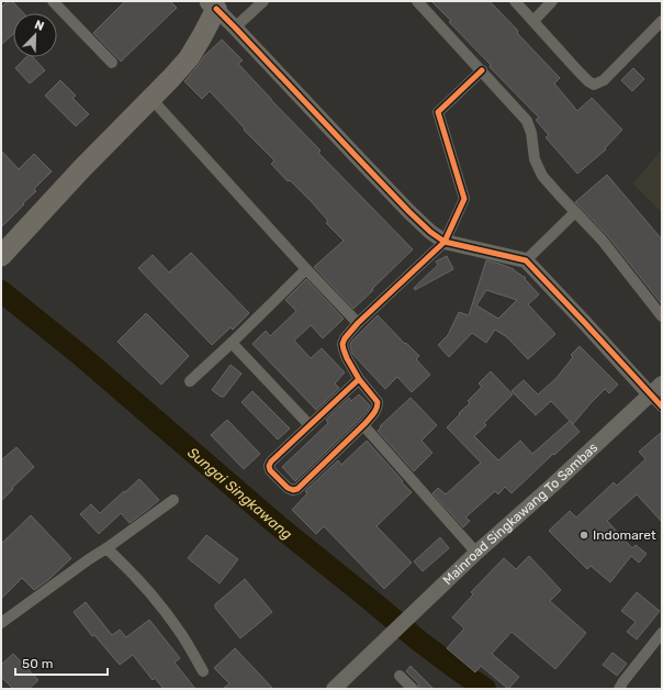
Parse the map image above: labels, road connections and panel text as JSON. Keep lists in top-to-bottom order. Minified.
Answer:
{"streets":{"street":["Mainroad Singkawang To Sambas"]},"water":["Sungai Singkawang"],"places":["Indomaret"],"scale_bar":"50 m","north":"top right"}
